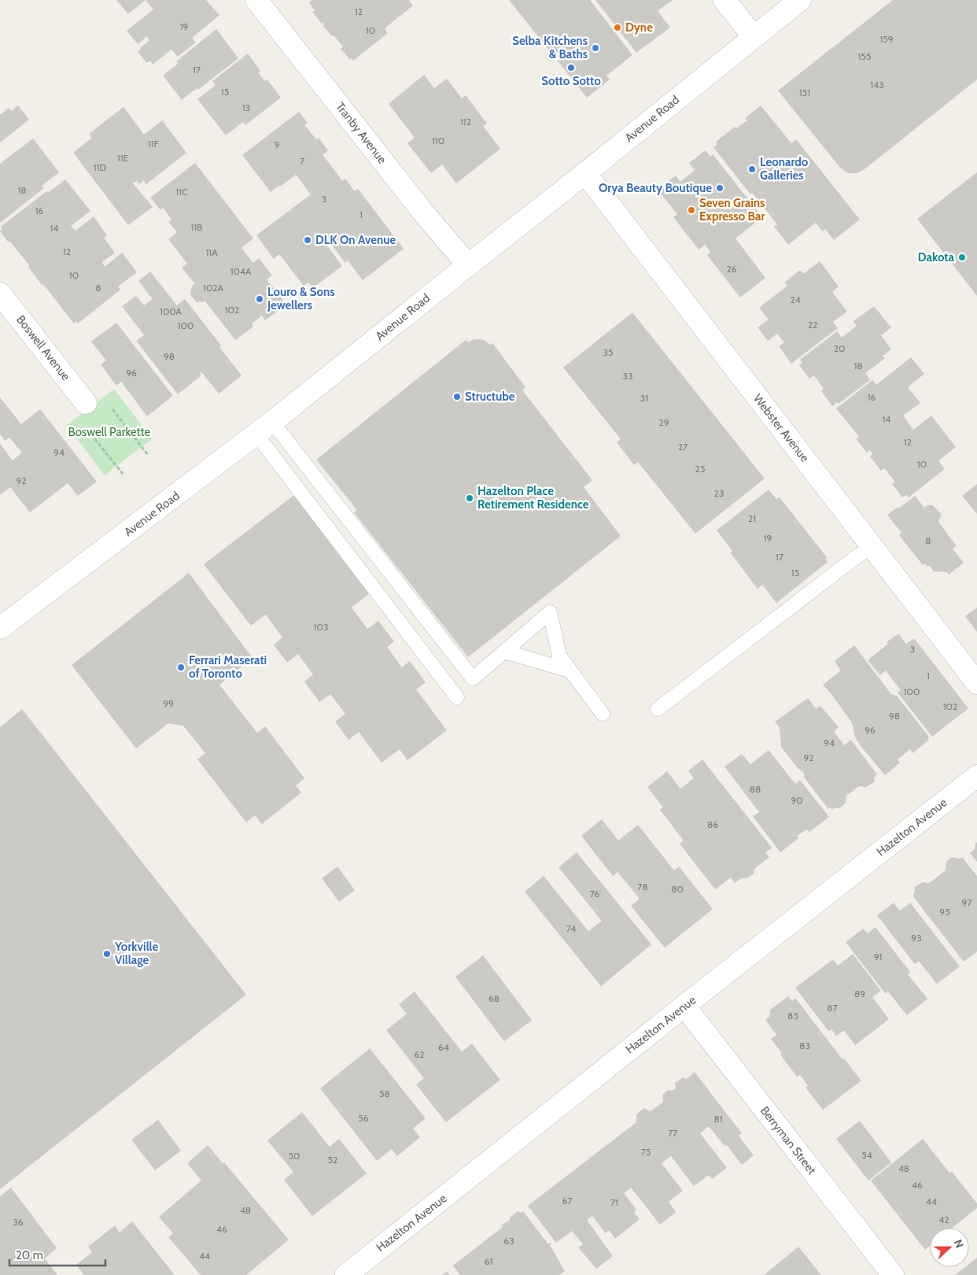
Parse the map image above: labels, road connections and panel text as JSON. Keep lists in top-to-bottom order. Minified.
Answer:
{"streets":{"street":["Avenue Road","Tranby Avenue","Boswell Avenue","Webster Avenue","Hazelton Avenue","Berryman Street"]},"crossings":[["Avenue Road","Tranby Avenue"],["Avenue Road","Webster Avenue"],["Hazelton Avenue","Berryman Street"]],"parks":["Boswell Parkette"],"places":["Dyne","Selba Kitchens & Baths","Sotto Sotto","Leonardo Galleries","Orya Beauty Boutique","Seven Grains Expresso Bar","DLK On Avenue","Dakota","Louro & Sons Jewellers","Structube","Hazelton Place Retirement Residence","Ferrari Maserati of Toronto","Yorkville Village"],"house_numbers":["12","19","10","159","155","17","143","15","151","13","112","110","11F","9","11E","7","11D","18","11C","3","16","1","11B","14","12","11A","26","104A","10","8","102A","24","102","100A","22","100","20","35","98","18","96","33","16","31","14","29","12","27","94","10","25","92","23","21","19","8","17","15","103","3","1","100","99","102","98","96","94","92","88","90","86","78","80","76","97","95","74","93","91","89","68","87","85","83","64","62","58","56","81","77","75","54","50","52","48","46","67","44","71","48","42","36","46","63","44","61"],"scale_bar":"20 m","north":"right"}
